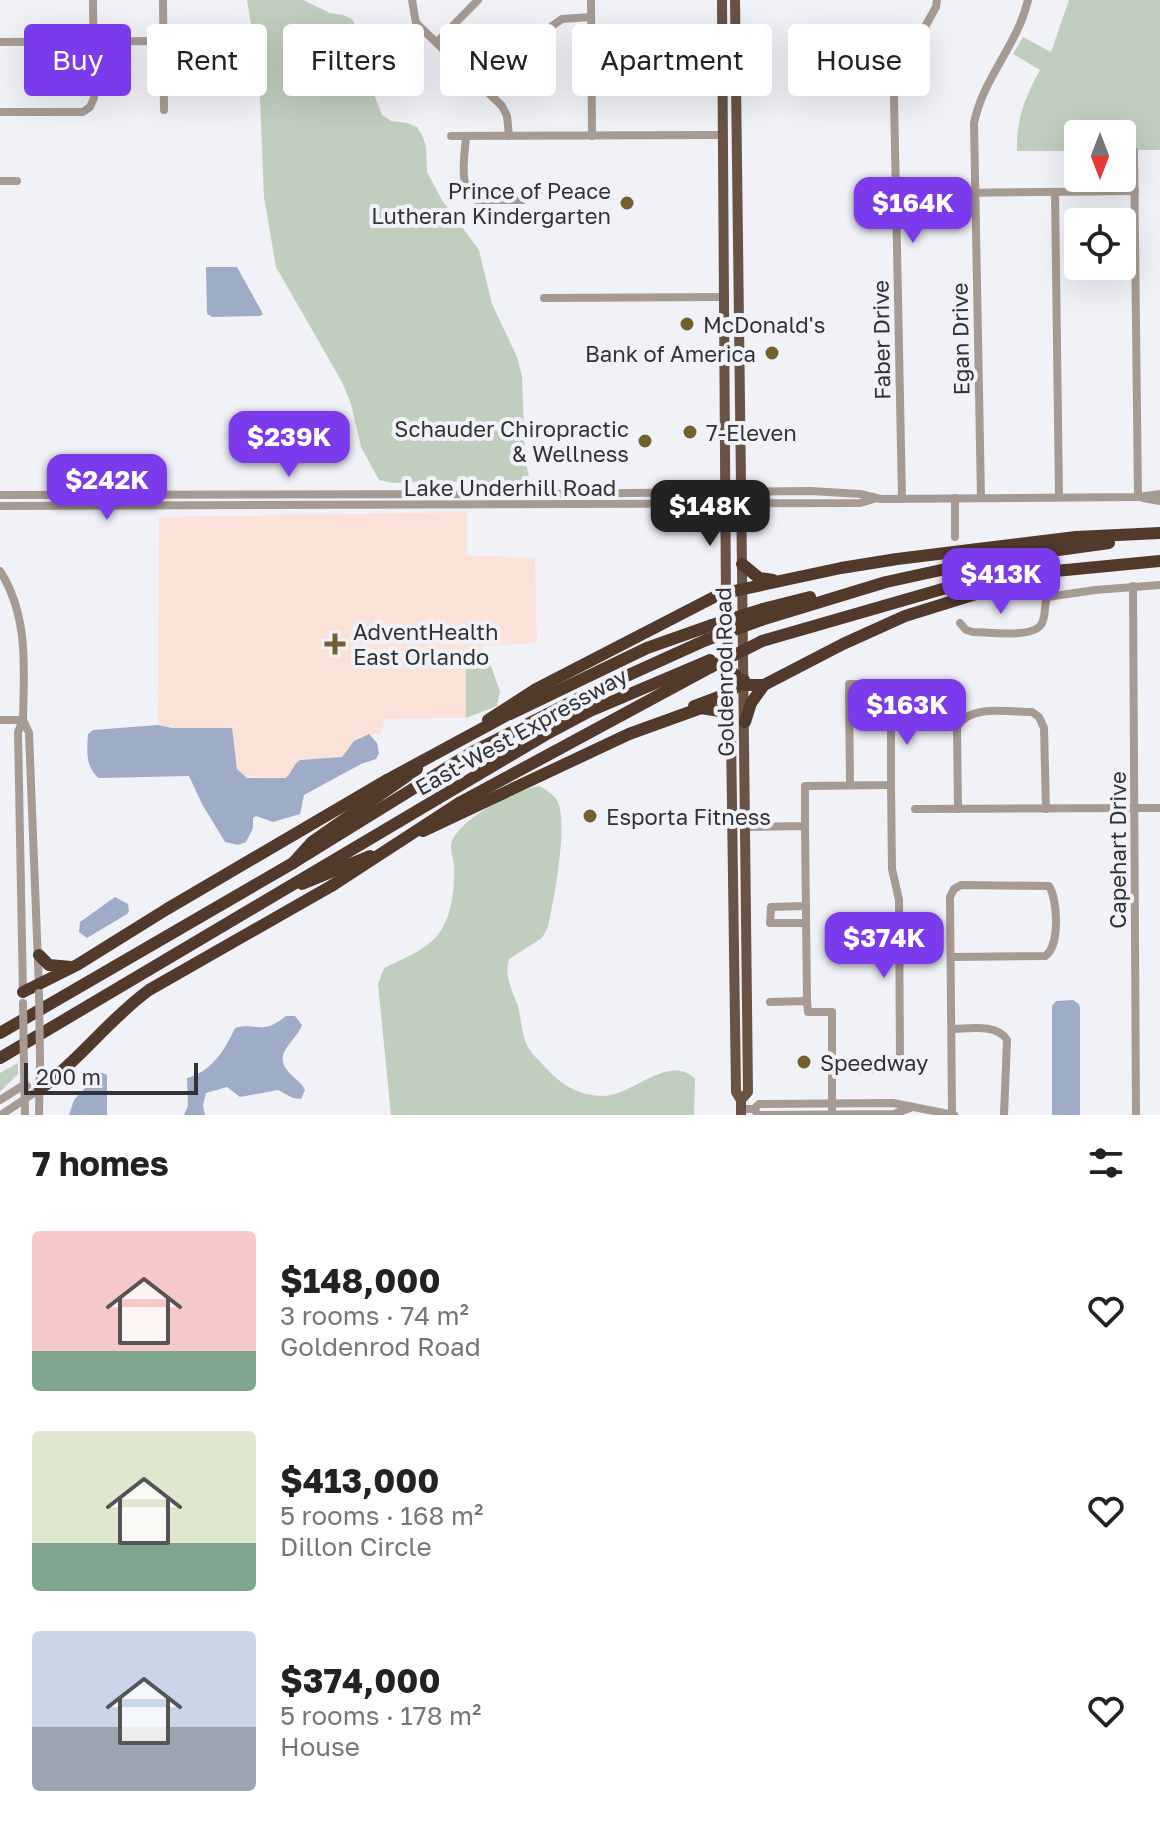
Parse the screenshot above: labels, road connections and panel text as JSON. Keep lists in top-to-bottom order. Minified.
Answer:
{"streets":{"highway":["East-West Expressway"],"main road":["Goldenrod Road"],"street":["Egan Drive","Faber Drive","Lake Underhill Road","Capehart Drive"]},"crossings":[["Egan Drive","Lake Underhill Road"],["Faber Drive","Lake Underhill Road"],["Lake Underhill Road","Goldenrod Road"]],"places":{"other":["Prince of Peace Lutheran Kindergarten","McDonald's","Bank of America","7-Eleven","Schauder Chiropractic & Wellness","Esporta Fitness","Speedway"],"health":["AdventHealth East Orlando"]},"scale_bar":"200 m","north":"bottom","page":{"chip":["Buy","Rent","Filters","New","Apartment","House"],"price":["$164K","$239K","$242K","$148K","$413K","$163K","$374K"],"scale":"200 m","heading":"7 homes","list":[{"name":"$148,000","note":"3 rooms · 74 m² · Goldenrod Road"},{"name":"$413,000","note":"5 rooms · 168 m² · Dillon Circle"},{"name":"$374,000","note":"5 rooms · 178 m² · House"}]}}
